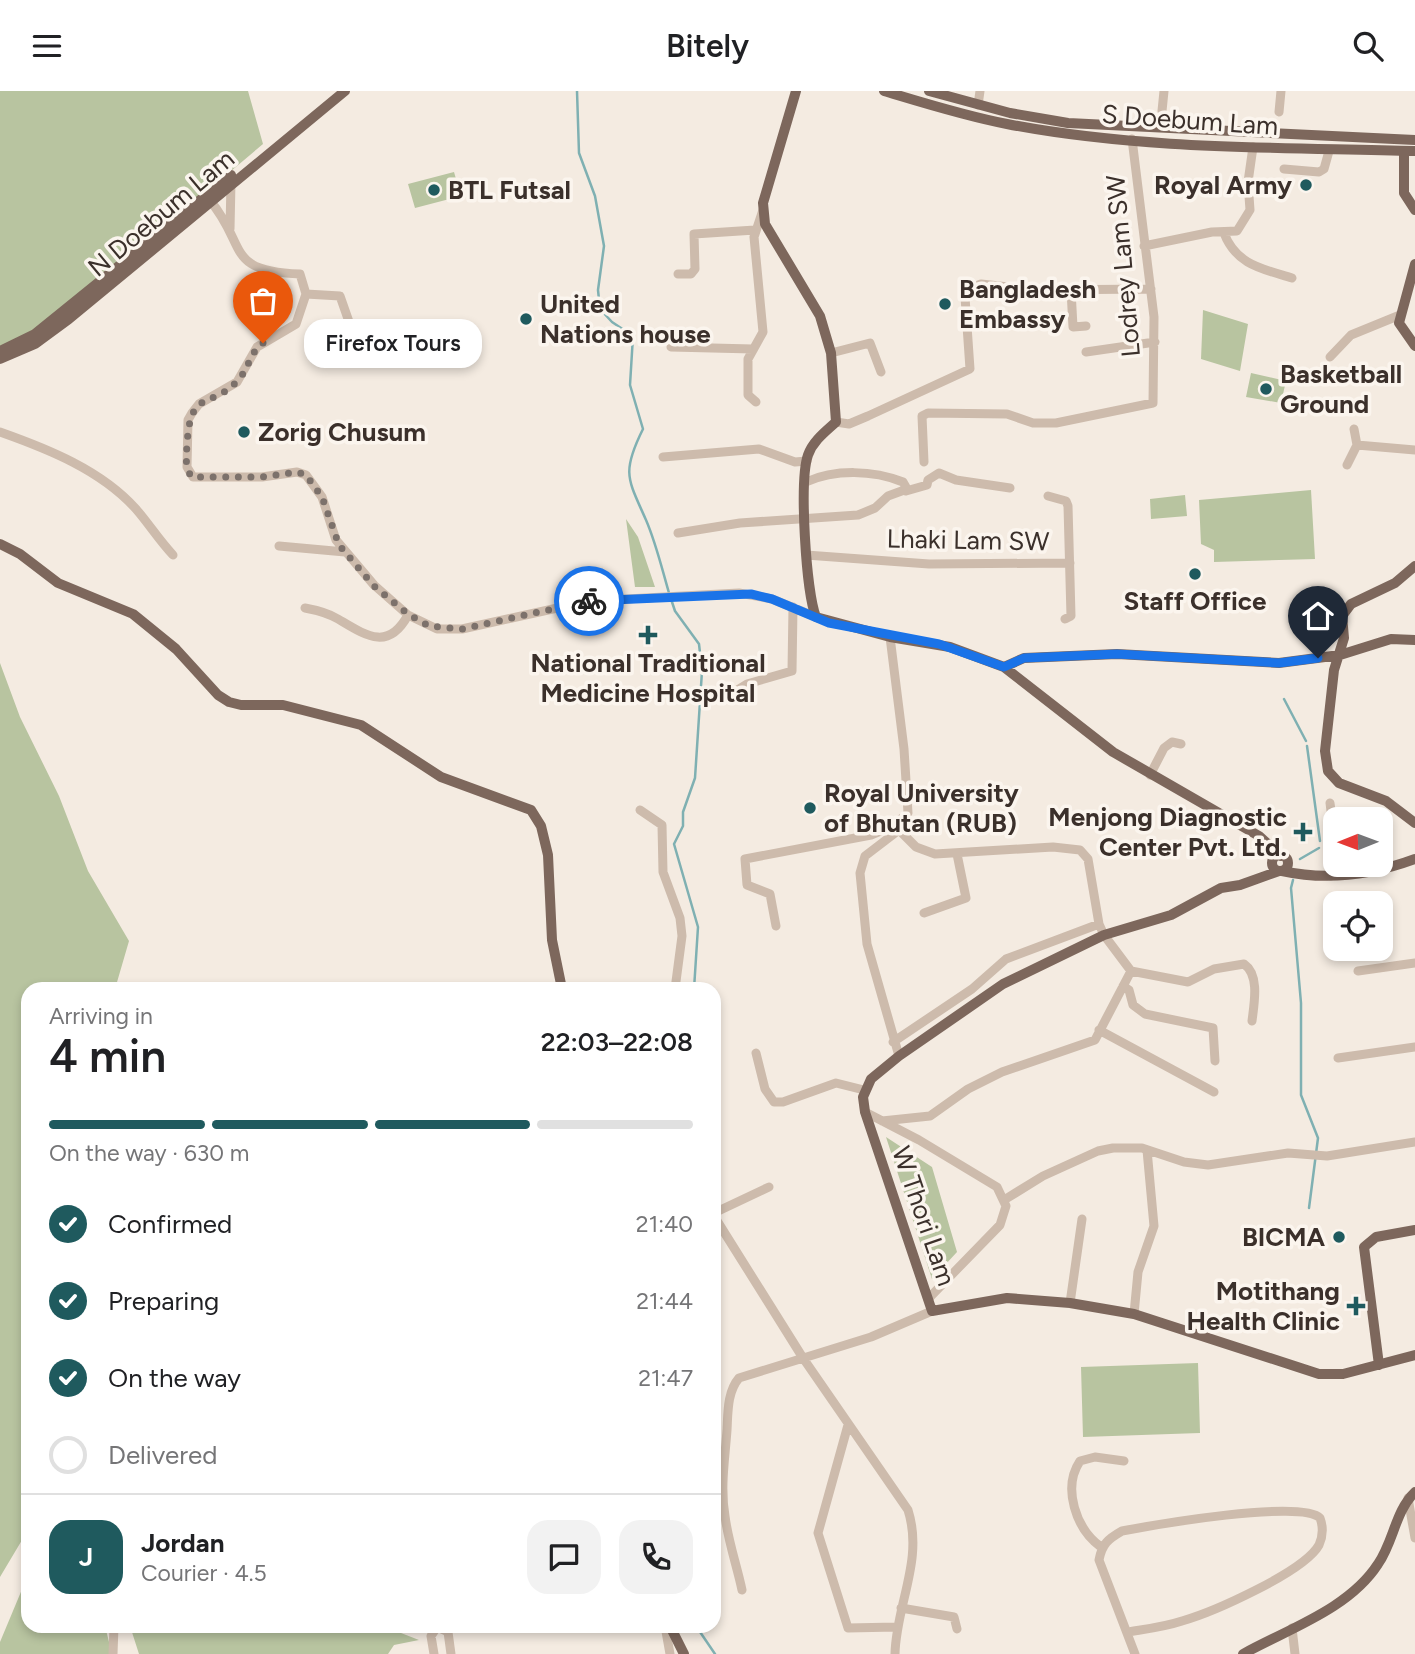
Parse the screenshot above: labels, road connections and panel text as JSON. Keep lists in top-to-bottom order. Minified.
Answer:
{"streets":{"main road":["S Doebum Lam","N Doebum Lam","W Thori Lam"],"street":["Lodrey Lam SW","Lhaki Lam SW"]},"crossings":[["S Doebum Lam","Lodrey Lam SW"]],"places":{"other":["Royal Army","BTL Futsal","Bangladesh Embassy","United Nations house","Firefox Tours","Basketball Ground","Zorig Chusum","Staff Office","Royal University of Bhutan (RUB)","BICMA"],"health":["National Traditional Medicine Hospital","Menjong Diagnostic Center Pvt. Ltd.","Motithang Health Clinic"]},"north":"left","page":{"header":"Bitely","bubble":"Firefox Tours","heading":["4 min","Arriving in","22:03–22:08"],"panel":["Jordan","Courier · 4.5"],"bar":"On the way · 630 m","list":[["Confirmed","21:40"],["Preparing","21:44"],["On the way","21:47"],"Delivered"],"round":"J"}}
